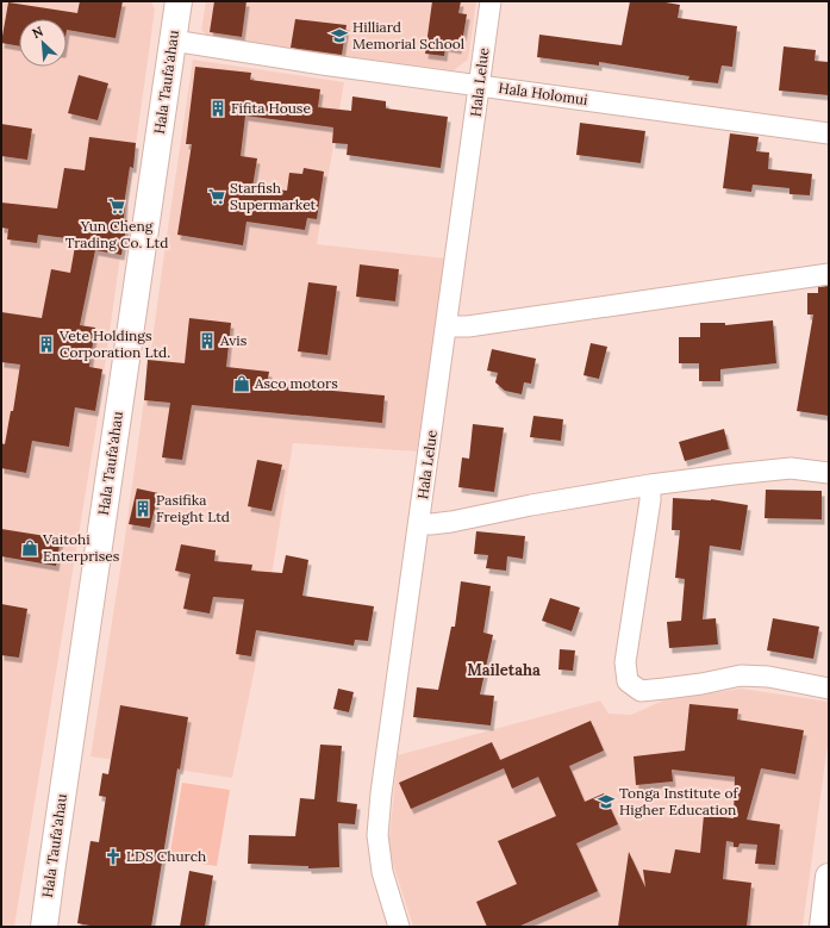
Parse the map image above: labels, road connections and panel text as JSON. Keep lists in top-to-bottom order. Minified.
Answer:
{"streets":{"main road":["Hala Taufa'ahau"],"street":["Hala Lelue","Hala Holomui"]},"crossings":[["Hala Taufa'ahau","Hala Holomui"],["Hala Lelue","Hala Holomui"]],"districts":["Mailetaha"],"places":{"school or university":["Hilliard Memorial School","Tonga Institute of Higher Education"],"building":["Fifita House","Avis","Vete Holdings Corporation Ltd.","Pasifika Freight Ltd"],"supermarket":["Starfish Supermarket","Yun Cheng Trading Co. Ltd"],"shop":["Asco motors","Vaitohi Enterprises"],"church":["LDS Church"]},"north":"top left"}
